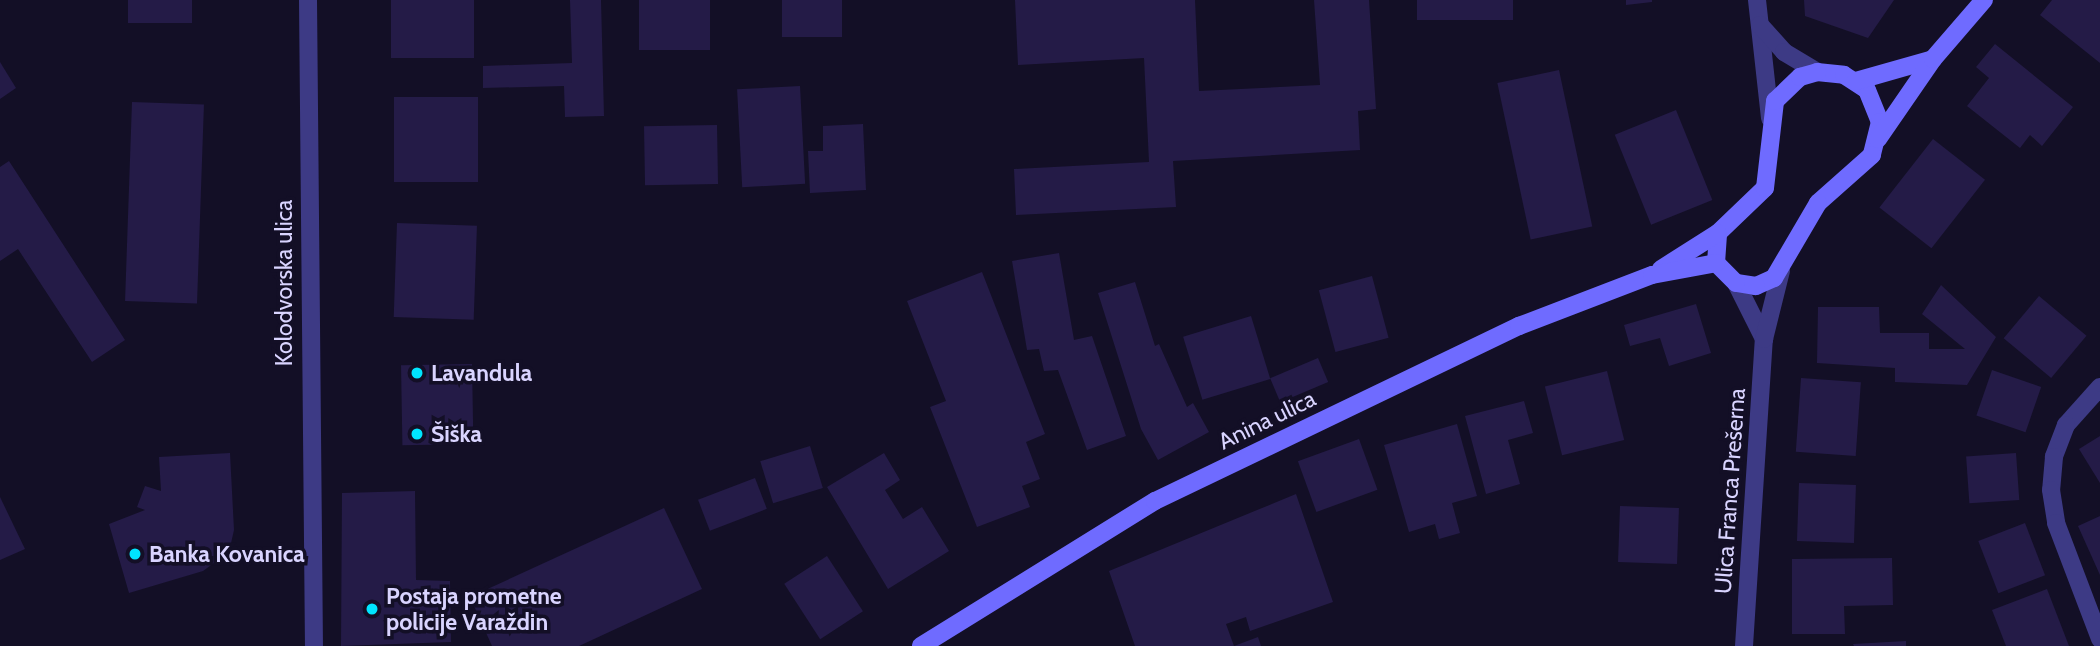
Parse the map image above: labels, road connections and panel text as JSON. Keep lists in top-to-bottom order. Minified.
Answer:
{"streets":{"main road":["Anina ulica"],"street":["Kolodvorska ulica","Ulica Franca Prešerna"]},"places":["Lavandula","Šiška","Banka Kovanica","Postaja prometne policije Varaždin"]}
